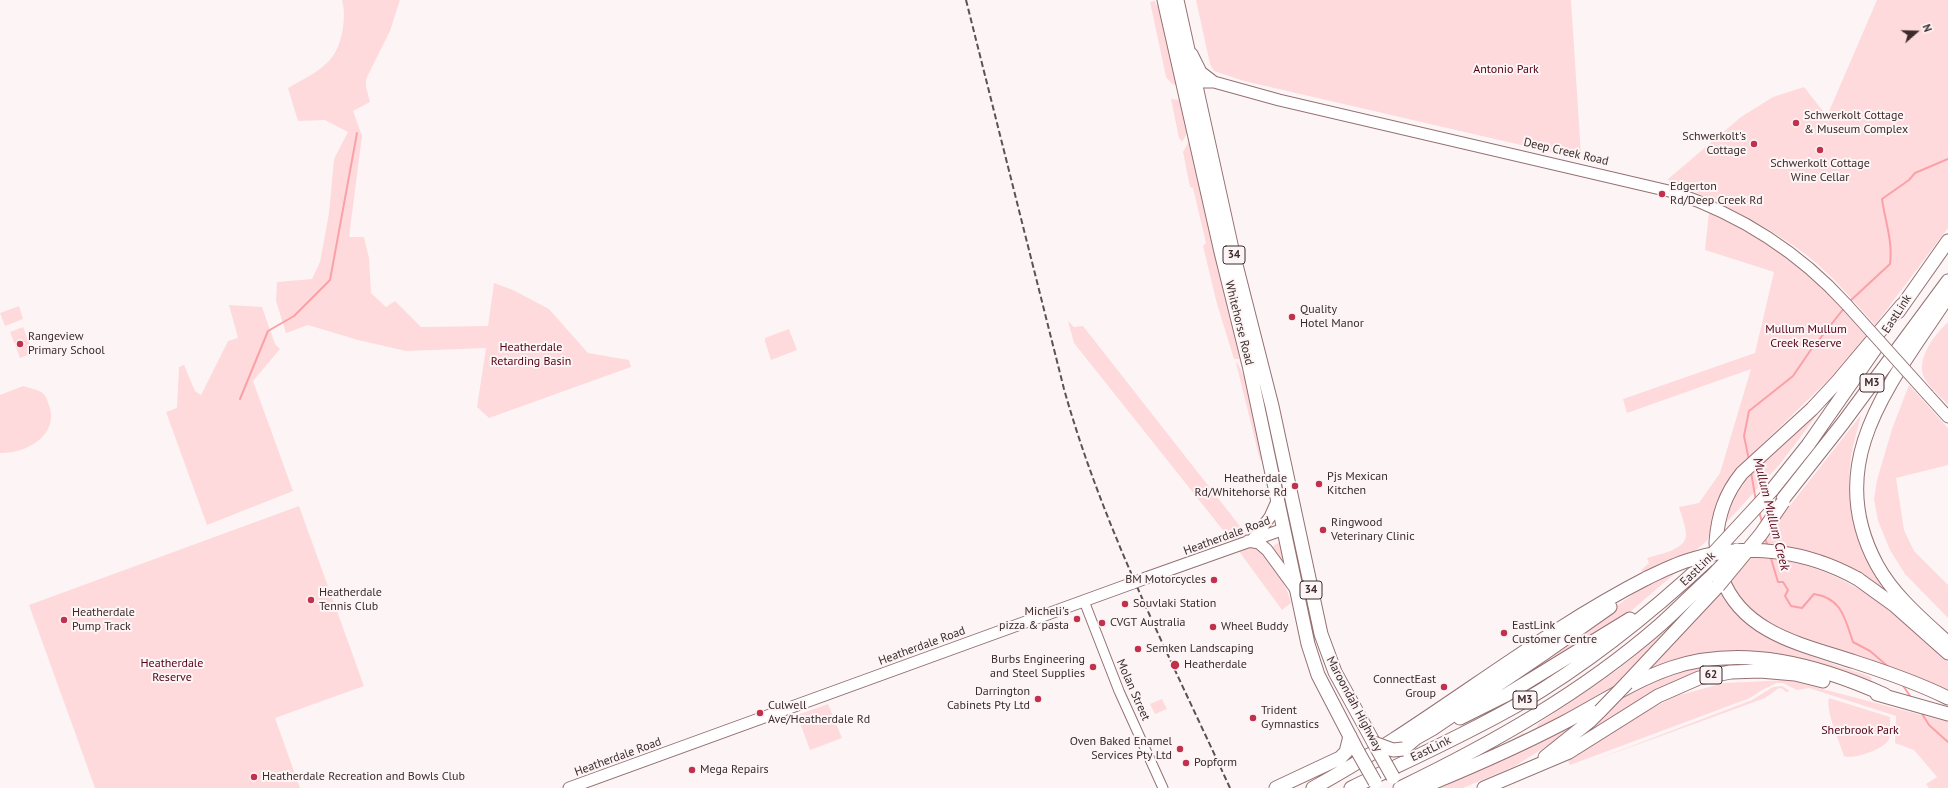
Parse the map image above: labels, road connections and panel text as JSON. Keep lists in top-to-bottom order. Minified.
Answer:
{"streets":{"highway":["34","EastLink","Whitehorse Road","M3","62","Maroondah Highway"],"main road":["Deep Creek Road","Heatherdale Road"],"street":["Molan Street"]},"crossings":[["Deep Creek Road","Whitehorse Road"],["EastLink","Maroondah Highway"],["Whitehorse Road","Heatherdale Road"],["Whitehorse Road","Maroondah Highway"],["Heatherdale Road","Molan Street"],["Heatherdale Road","Maroondah Highway"]],"water":["Mullum Mullum Creek"],"parks":["Antonio Park","Mullum Mullum Creek Reserve","Heatherdale Retarding Basin","Heatherdale Reserve","Sherbrook Park"],"places":["Schwerkolt Cottage & Museum Complex","Schwerkolt's Cottage","Schwerkolt Cottage Wine Cellar","Edgerton Rd/Deep Creek Rd","Quality Hotel Manor","Rangeview Primary School","Pjs Mexican Kitchen","Heatherdale Rd/Whitehorse Rd","Ringwood Veterinary Clinic","BM Motorcycles","Heatherdale Tennis Club","Souvlaki Station","Micheli's pizza & pasta","Heatherdale Pump Track","CVGT Australia","Wheel Buddy","EastLink Customer Centre","Semken Landscaping","Heatherdale","Burbs Engineering and Steel Supplies","ConnectEast Group","Darrington Cabinets Pty Ltd","Culwell Ave/Heatherdale Rd","Trident Gymnastics","Oven Baked Enamel Services Pty Ltd","Popform","Mega Repairs","Heatherdale Recreation and Bowls Club"],"north":"right"}
